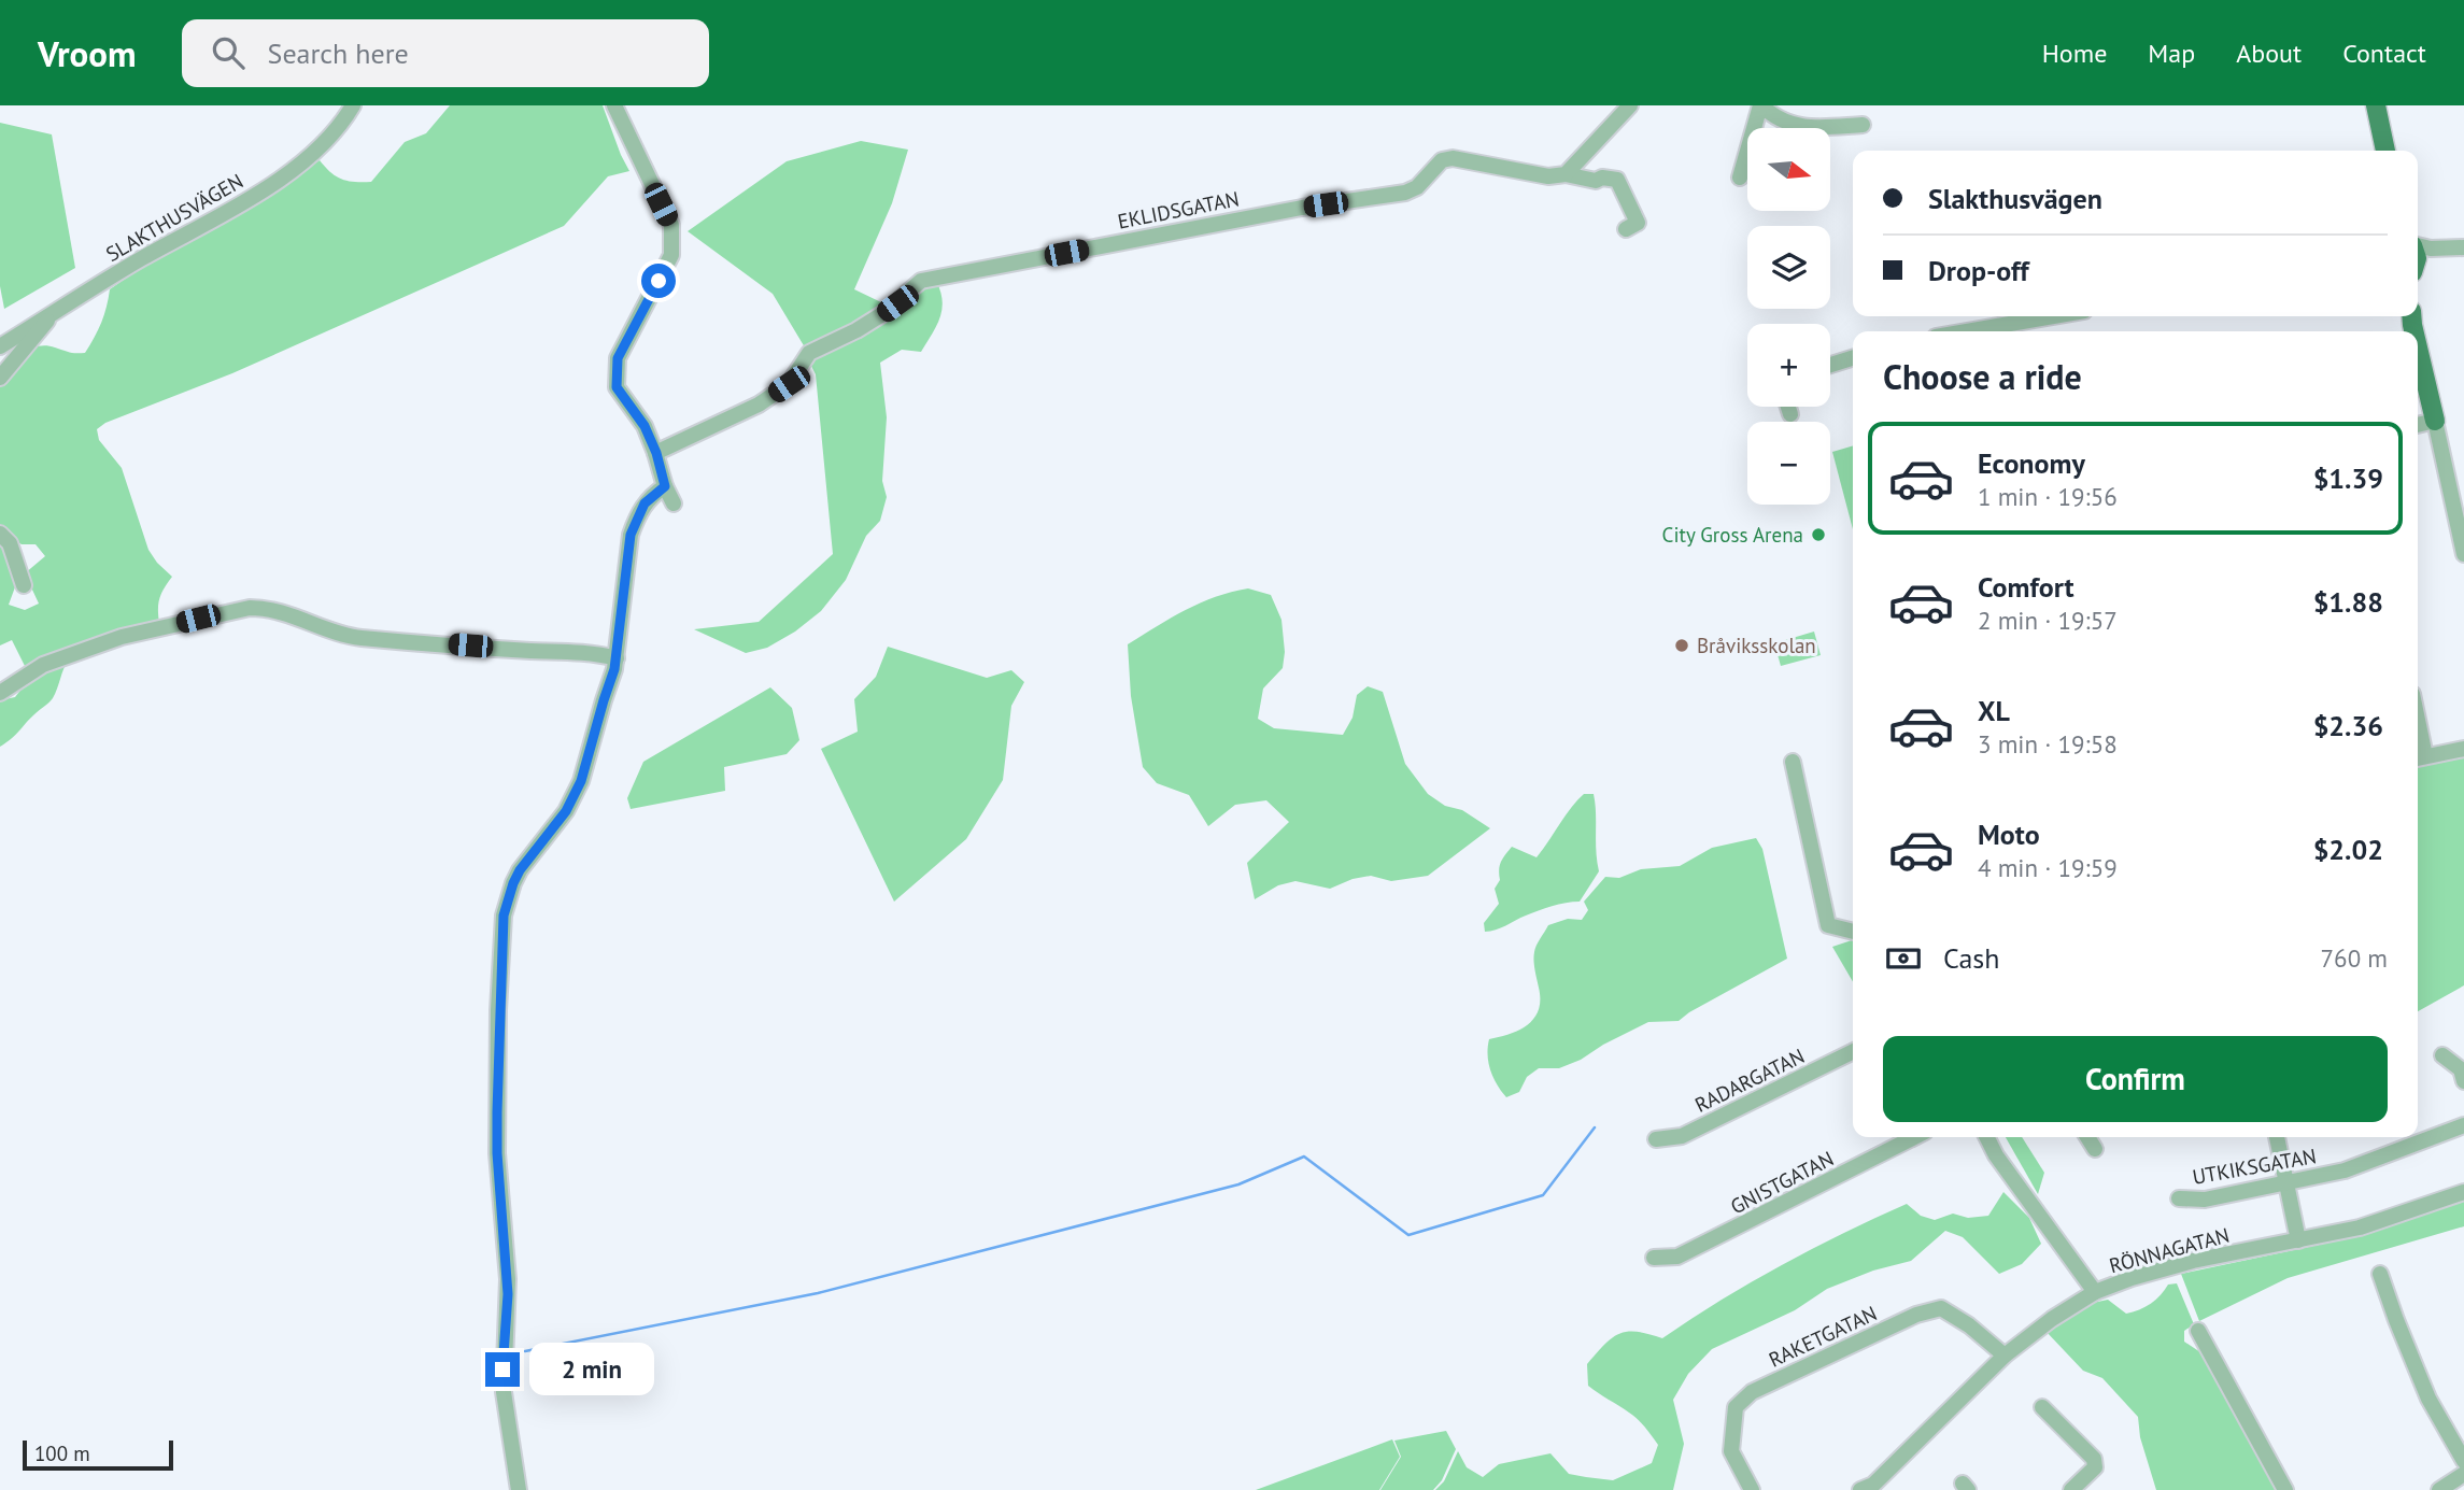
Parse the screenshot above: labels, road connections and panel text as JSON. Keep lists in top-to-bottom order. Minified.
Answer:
{"streets":{"street":["EKLIDSGATAN","SLAKTHUSVÄGEN","RADARGATAN","UTKIKSGATAN","GNISTGATAN","RÖNNAGATAN","RAKETGATAN"]},"crossings":[["RÖNNAGATAN","RAKETGATAN"]],"places":["City Gross Arena","Bråviksskolan"],"scale_bar":"100 m","north":"right","page":{"header":"Vroom","search":"Search here","nav":["Home","Map","About","Contact"],"map_buttons":["+","−"],"banner":["Slakthusvägen","Drop-off"],"heading":"Choose a ride","list":[{"name":"Economy","note":"1 min · 19:56","value":"$1.39"},{"name":"Comfort","note":"2 min · 19:57","value":"$1.88"},{"name":"XL","note":"3 min · 19:58","value":"$2.36"},{"name":"Moto","note":"4 min · 19:59","value":"$2.02"}],"pay":["Cash","760 m"],"buttons":"Confirm","bubble":"2 min","scale":"100 m"}}
